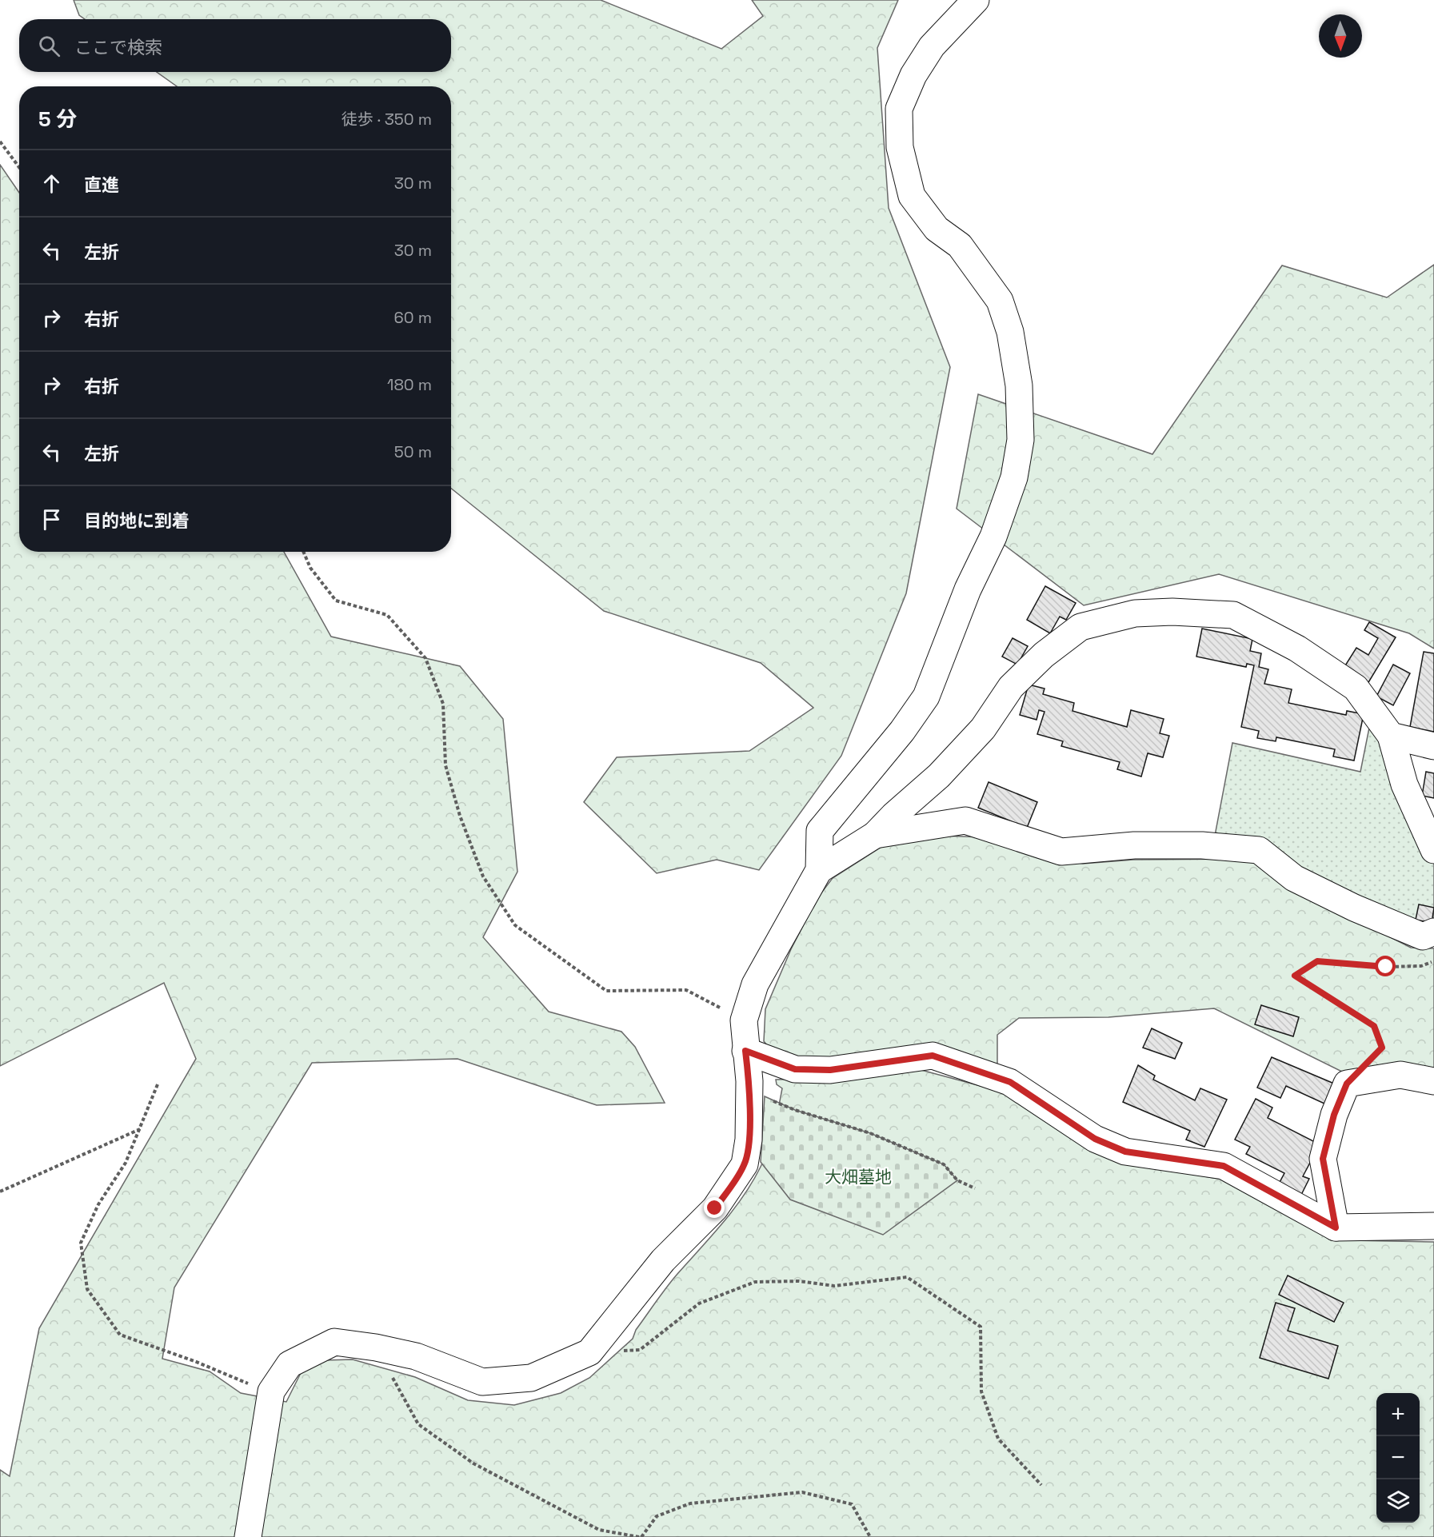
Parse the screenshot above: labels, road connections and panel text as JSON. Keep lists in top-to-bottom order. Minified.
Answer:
{"parks":["大畑墓地"],"north":"bottom","page":{"search":"ここで検索","heading":["5 分","徒歩 · 350 m"],"list":[["直進","30 m"],["左折","30 m"],["右折","60 m"],["右折","180 m"],["左折","50 m"],"目的地に到着"],"map_buttons":["+","−"]}}
